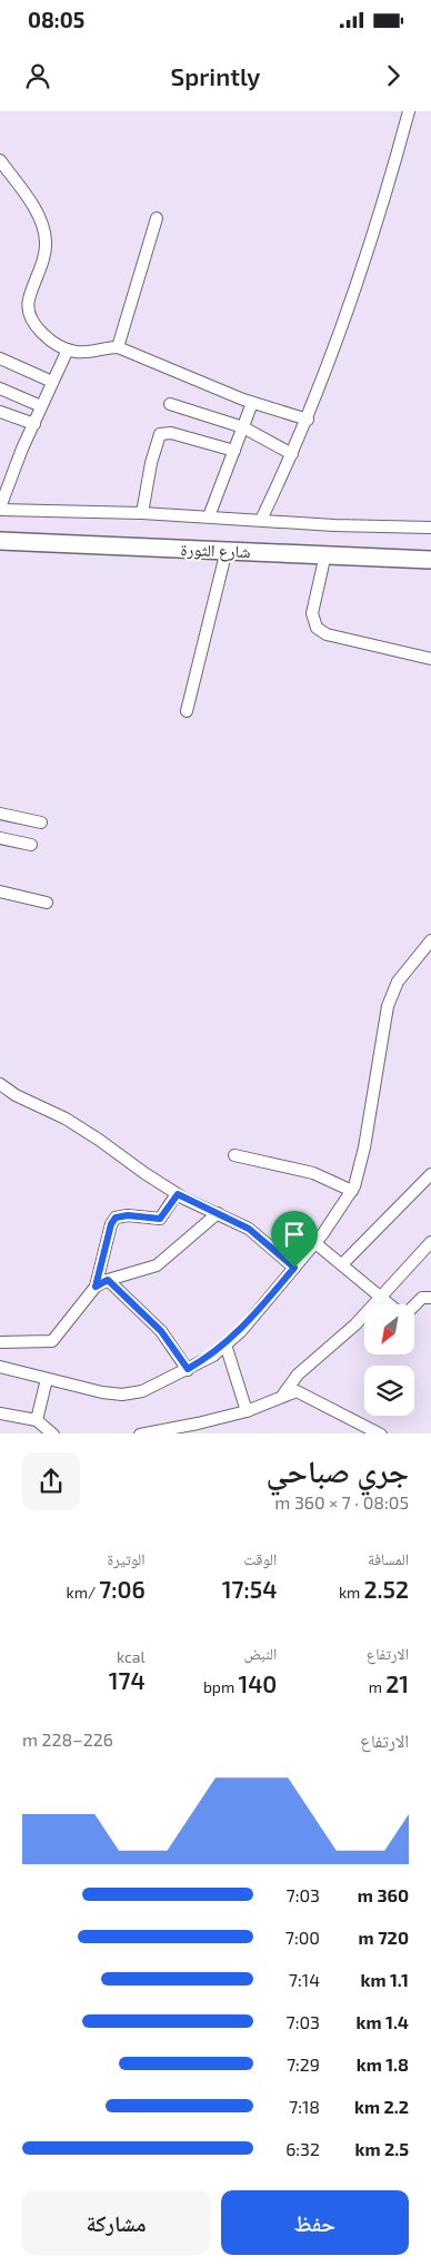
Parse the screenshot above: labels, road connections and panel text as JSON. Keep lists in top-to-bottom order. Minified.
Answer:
{"streets":{"main road":["شارع الثورة"]},"north":"bottom left","page":{"status":"08:05","header":"Sprintly","heading":["جري صباحي","08:05 · 7 × 360 m"],"stats":[["المسافة","2.52 km"],["الوقت","17:54"],["الوتيرة","7:06 /km"],["الارتفاع","21 m"],["النبض","140 bpm"],["kcal","174"]],"chart":["الارتفاع","226–228 m"],"list":[{"name":"360 m","note":"7:03"},{"name":"720 m","note":"7:00"},{"name":"1.1 km","note":"7:14"},{"name":"1.4 km","note":"7:03"},{"name":"1.8 km","note":"7:29"},{"name":"2.2 km","note":"7:18"},{"name":"2.5 km","note":"6:32"}],"buttons":["حفظ","مشاركة"]}}
